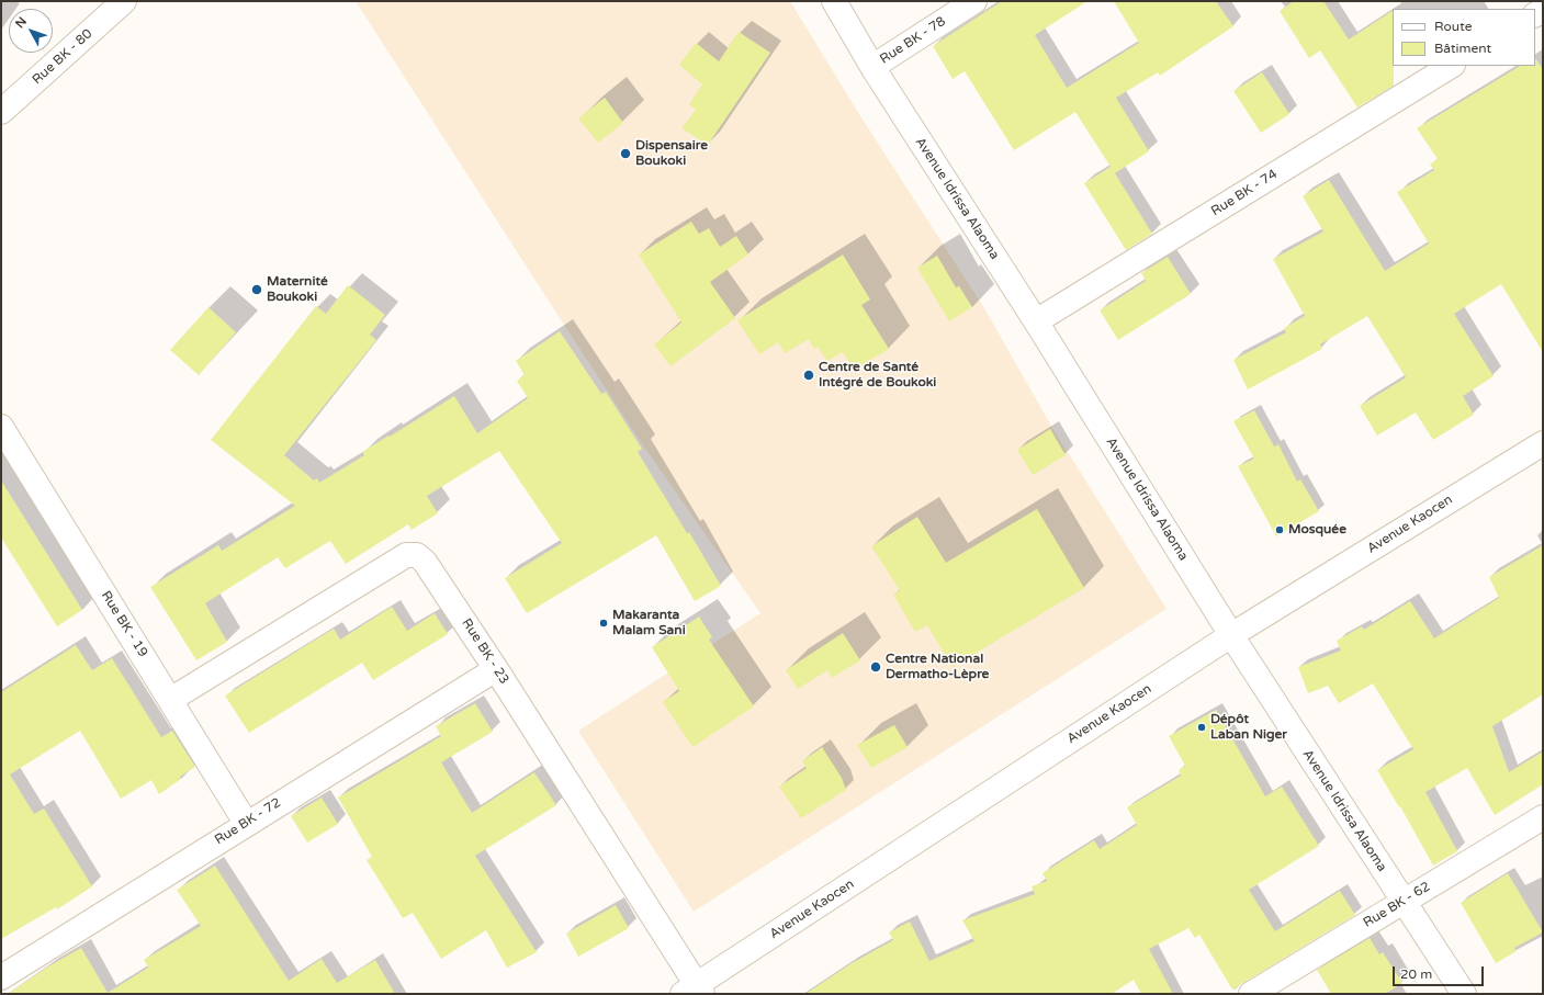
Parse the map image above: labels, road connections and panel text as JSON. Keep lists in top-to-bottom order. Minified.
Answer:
{"streets":{"street":["Rue BK - 78","Rue BK - 80","Rue BK - 74","Avenue Idrissa Alaoma","Avenue Kaocen","Rue BK - 19","Rue BK - 23","Rue BK - 72","Rue BK - 62"]},"crossings":[["Rue BK - 78","Avenue Idrissa Alaoma"],["Rue BK - 74","Avenue Idrissa Alaoma"],["Avenue Idrissa Alaoma","Avenue Kaocen"],["Avenue Idrissa Alaoma","Rue BK - 62"],["Avenue Kaocen","Rue BK - 23"],["Rue BK - 19","Rue BK - 23"],["Rue BK - 19","Rue BK - 72"],["Rue BK - 23","Rue BK - 72"]],"places":["Dispensaire Boukoki","Maternité Boukoki","Centre de Santé Intégré de Boukoki","Mosquée","Makaranta Malam Sani","Centre National Dermatho-Lèpre","Dépôt Laban Niger"],"legend":["Route","Bâtiment"],"scale_bar":"20 m","north":"top left"}
